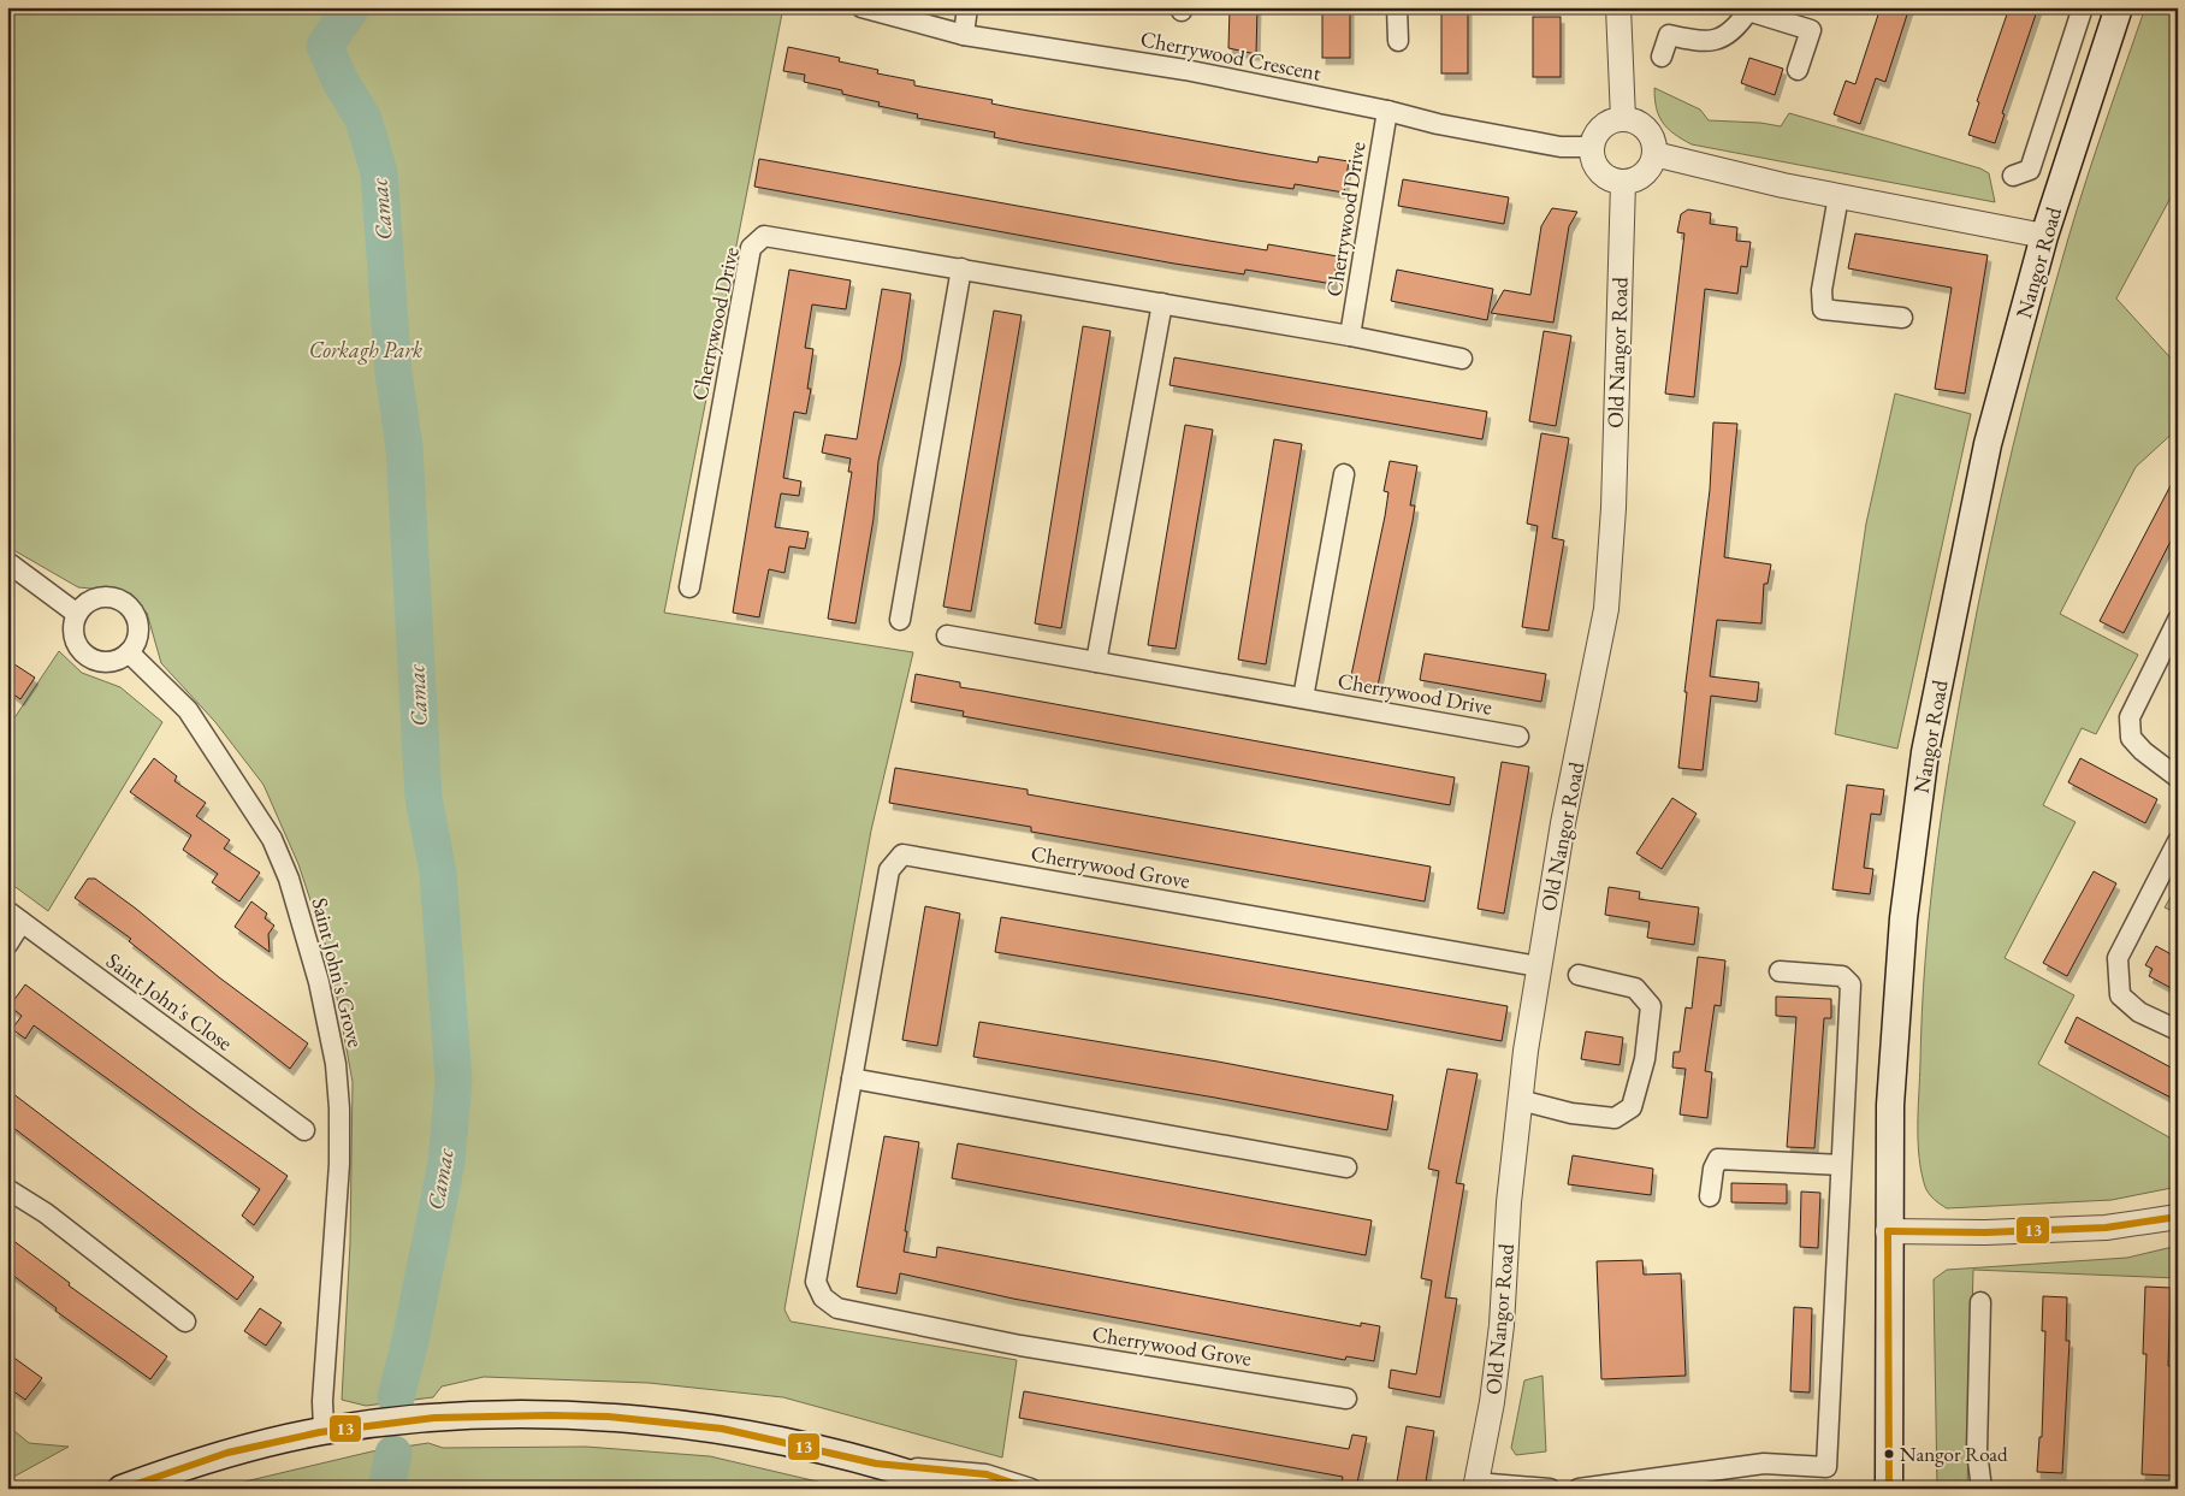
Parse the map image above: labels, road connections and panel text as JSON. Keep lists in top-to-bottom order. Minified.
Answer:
{"streets":{"main road":["Nangor Road"],"street":["Cherrywood Crescent","Cherrywood Drive","Old Nangor Road","Cherrywood Grove","Saint John's Grove","Saint John's Close"]},"crossings":[["Cherrywood Crescent","Cherrywood Drive"],["Cherrywood Crescent","Old Nangor Road"],["Old Nangor Road","Cherrywood Grove"]],"water":["Camac"],"parks":["Corkagh Park"],"places":["Nangor Road"],"lines":["transit line 13"]}
